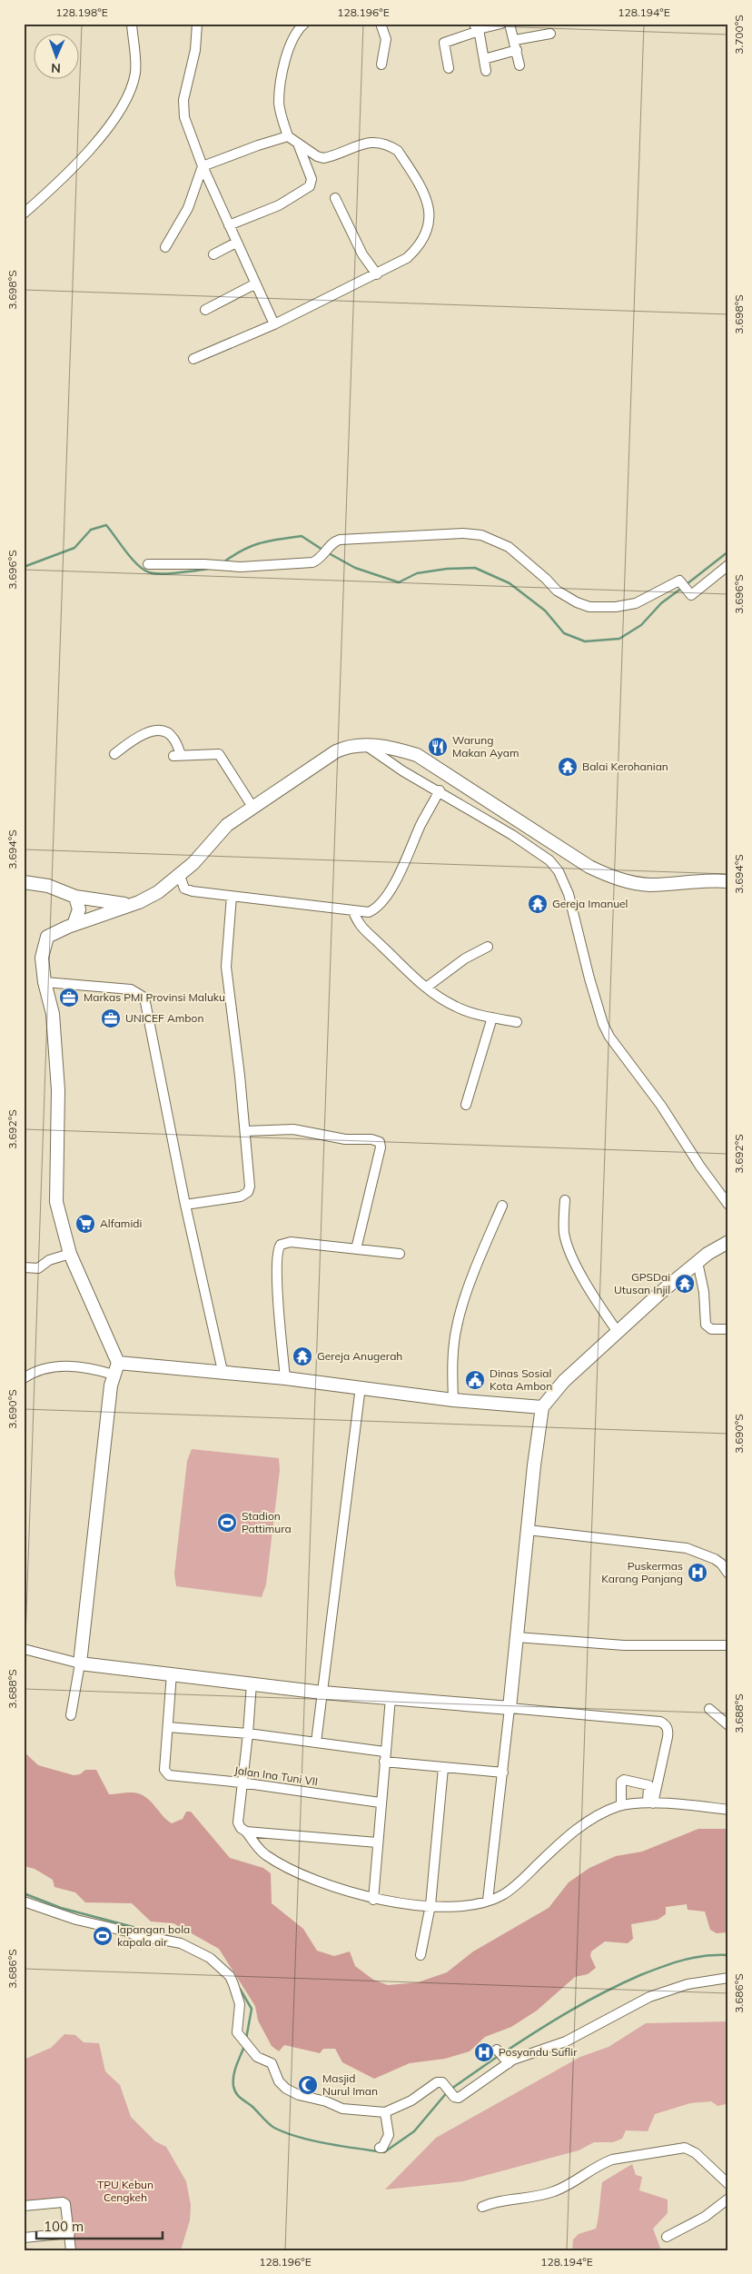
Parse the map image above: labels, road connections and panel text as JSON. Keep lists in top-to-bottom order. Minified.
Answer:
{"streets":{"street":["Jalan Ina Tuni VII"]},"parks":["TPU Kebun Cengkeh"],"places":{"restaurant":["Warung Makan Ayam"],"temple":["Balai Kerohanian","Gereja Imanuel","GPSDai Utusan Injil","Gereja Anugerah"],"office":["Markas PMI Provinsi Maluku","UNICEF Ambon"],"supermarket":["Alfamidi"],"public building":["Dinas Sosial Kota Ambon"],"sports":["Stadion Pattimura","lapangan bola kapala air"],"hospital":["Puskermas Karang Panjang","Posyandu Suflir"],"mosque":["Masjid Nurul Iman"]},"scale_bar":"100 m","north":"bottom","coordinates":["128.198°E","128.196°E","128.194°E","3.700°S","3.698°S","3.696°S","3.694°S","3.692°S","3.690°S","3.688°S","3.686°S"]}
